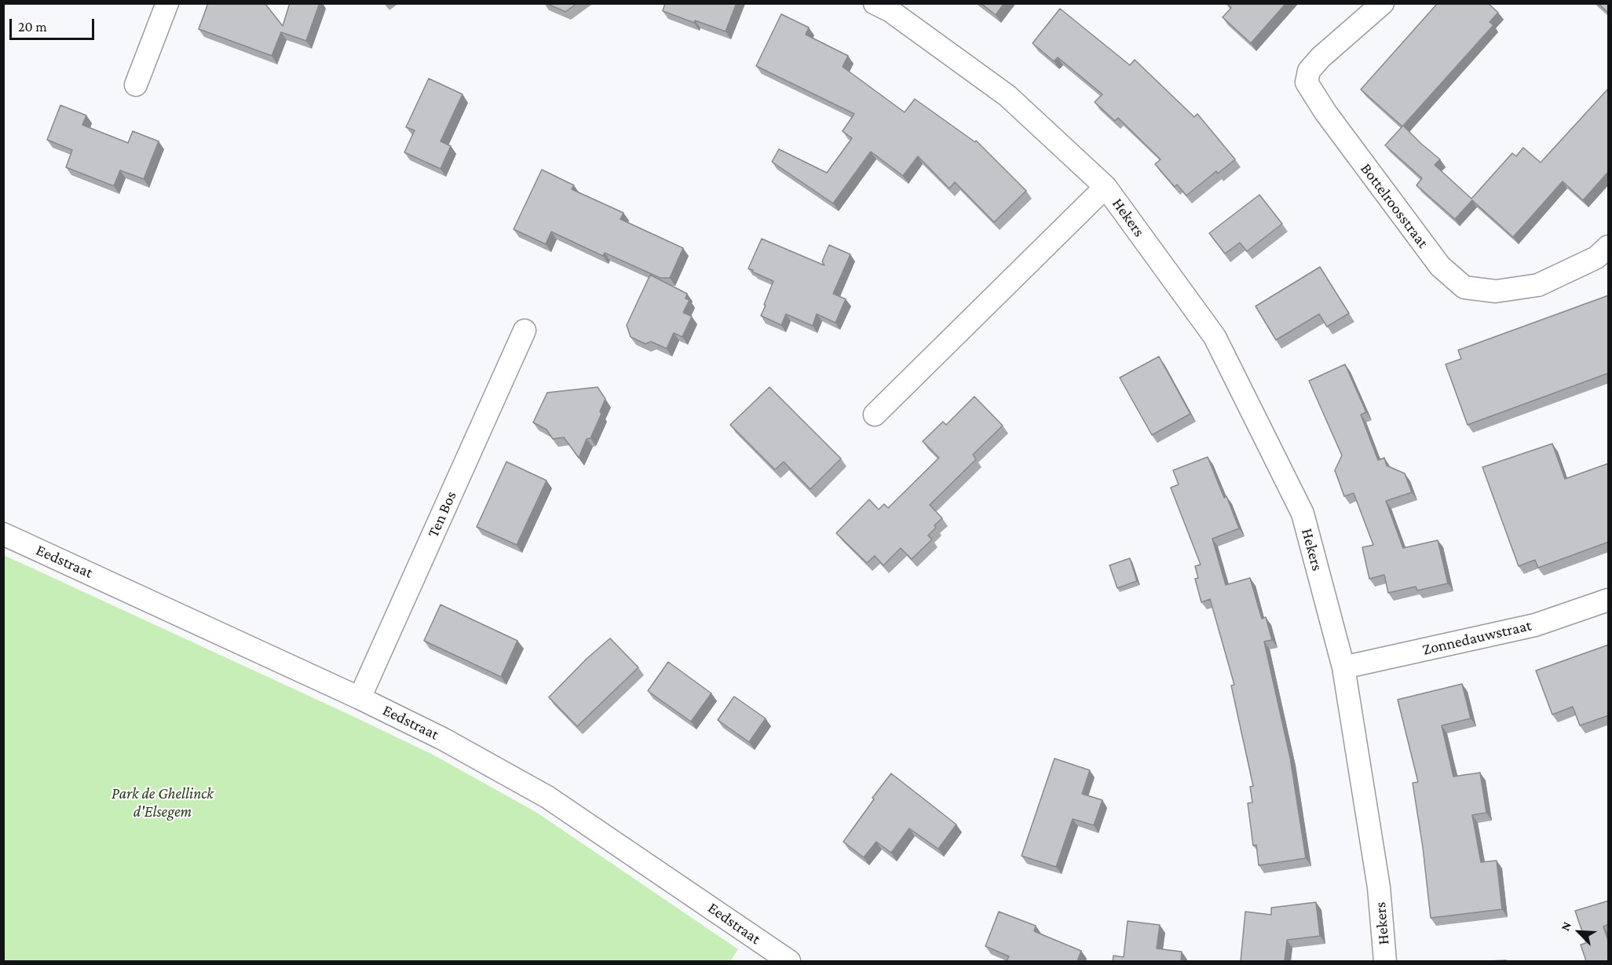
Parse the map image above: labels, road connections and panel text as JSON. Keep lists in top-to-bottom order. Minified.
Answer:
{"streets":{"street":["Bottelroosstraat","Hekers","Ten Bos","Eedstraat","Zonnedauwstraat"]},"crossings":[["Hekers","Zonnedauwstraat"],["Ten Bos","Eedstraat"]],"parks":["Park de Ghellinck d'Elsegem"],"scale_bar":"20 m","north":"top left"}
